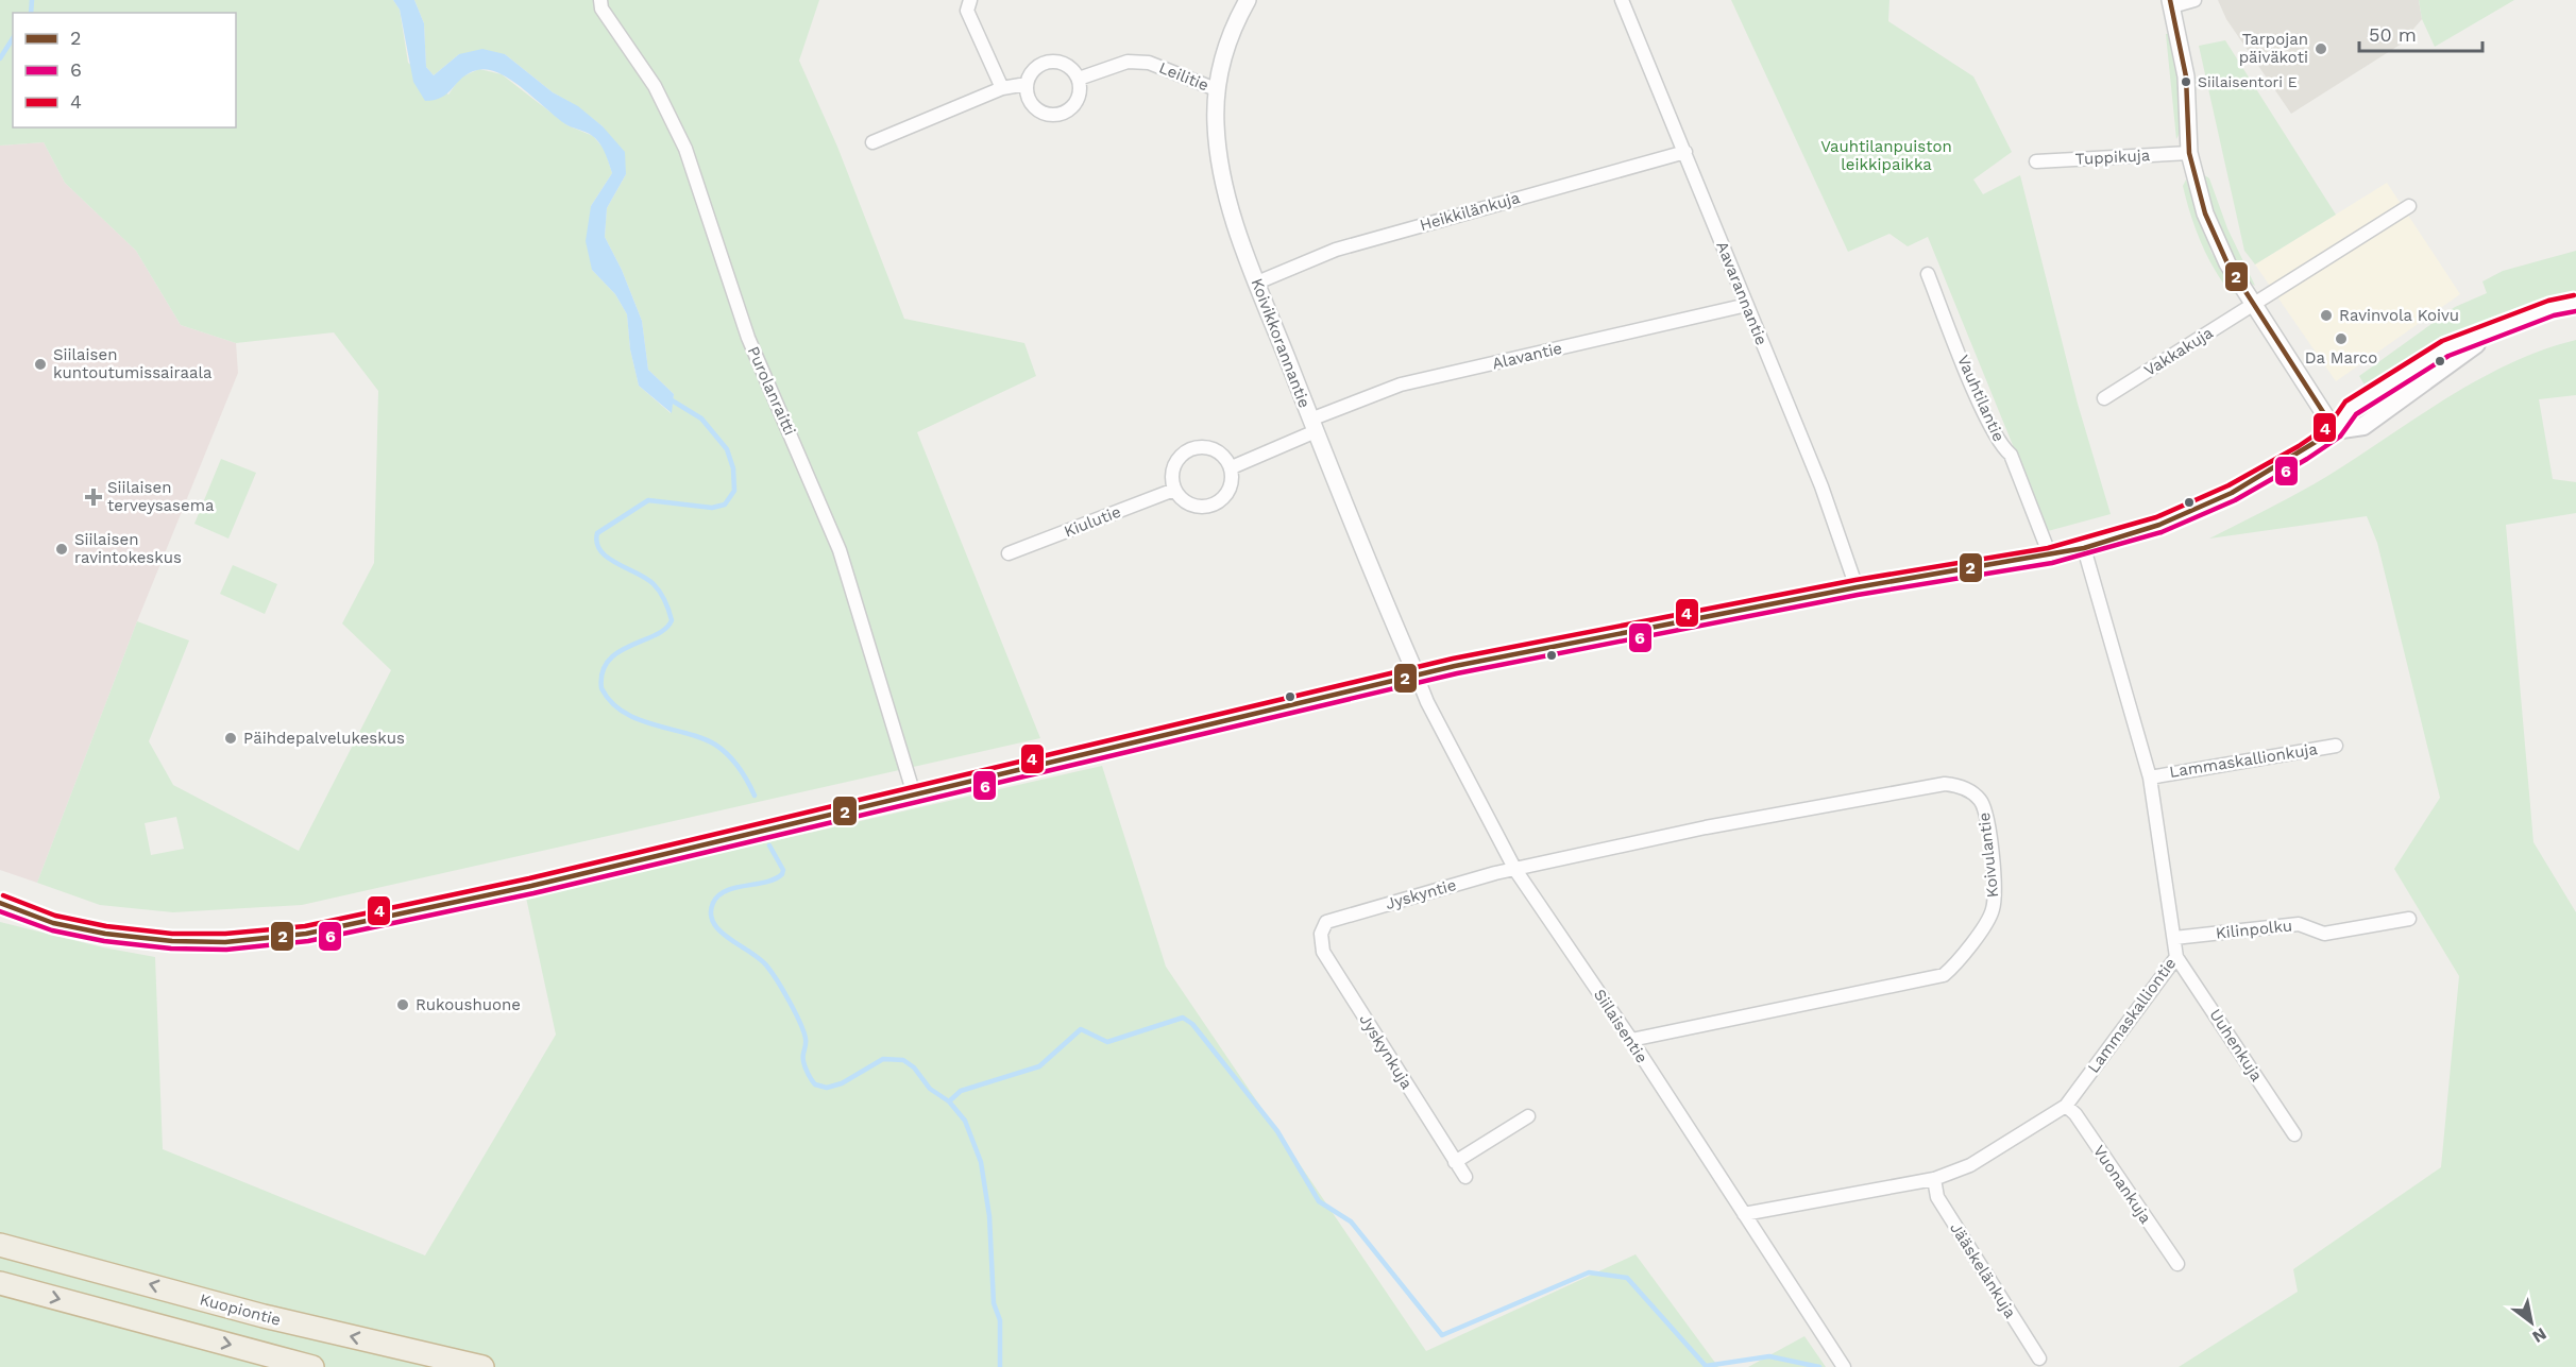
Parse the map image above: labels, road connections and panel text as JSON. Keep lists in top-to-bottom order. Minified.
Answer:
{"streets":{"highway":["Kuopiontie"],"street":["Leilitie","Tuppikuja","Heikkilänkuja","Aavarannantie","Koivikkorannantie","Vakkakuja","Alavantie","Purolanraitti","Vauhtilantie","Kiulutie","Lammaskallionkuja","Koivulantie","Jyskyntie","Kilinpolku","Lammaskalliontie","Siilaisentie","Uuhenkuja","Jyskynkuja","Vuonankuja","Jääskelänkuja"]},"crossings":[["Leilitie","Koivikkorannantie"],["Heikkilänkuja","Aavarannantie"],["Heikkilänkuja","Koivikkorannantie"],["Aavarannantie","Alavantie"],["Koivikkorannantie","Alavantie"],["Koivikkorannantie","Siilaisentie"],["Lammaskallionkuja","Lammaskalliontie"],["Koivulantie","Jyskyntie"],["Koivulantie","Siilaisentie"],["Jyskyntie","Siilaisentie"],["Jyskyntie","Jyskynkuja"],["Kilinpolku","Lammaskalliontie"],["Lammaskalliontie","Siilaisentie"],["Lammaskalliontie","Uuhenkuja"],["Lammaskalliontie","Vuonankuja"],["Lammaskalliontie","Jääskelänkuja"]],"parks":["Vauhtilanpuiston leikkipaikka"],"places":{"other":["Tarpojan päiväkoti","Siilaisentori E","Ravinvola Koivu","Da Marco","Siilaisen kuntoutumissairaala","Siilaisen ravintokeskus","Päihdepalvelukeskus","Rukoushuone"],"health":["Siilaisen terveysasema"]},"lines":["transit line 2","transit line 4","transit line 6"],"legend":["2","6","4"],"scale_bar":"50 m","north":"bottom right"}
